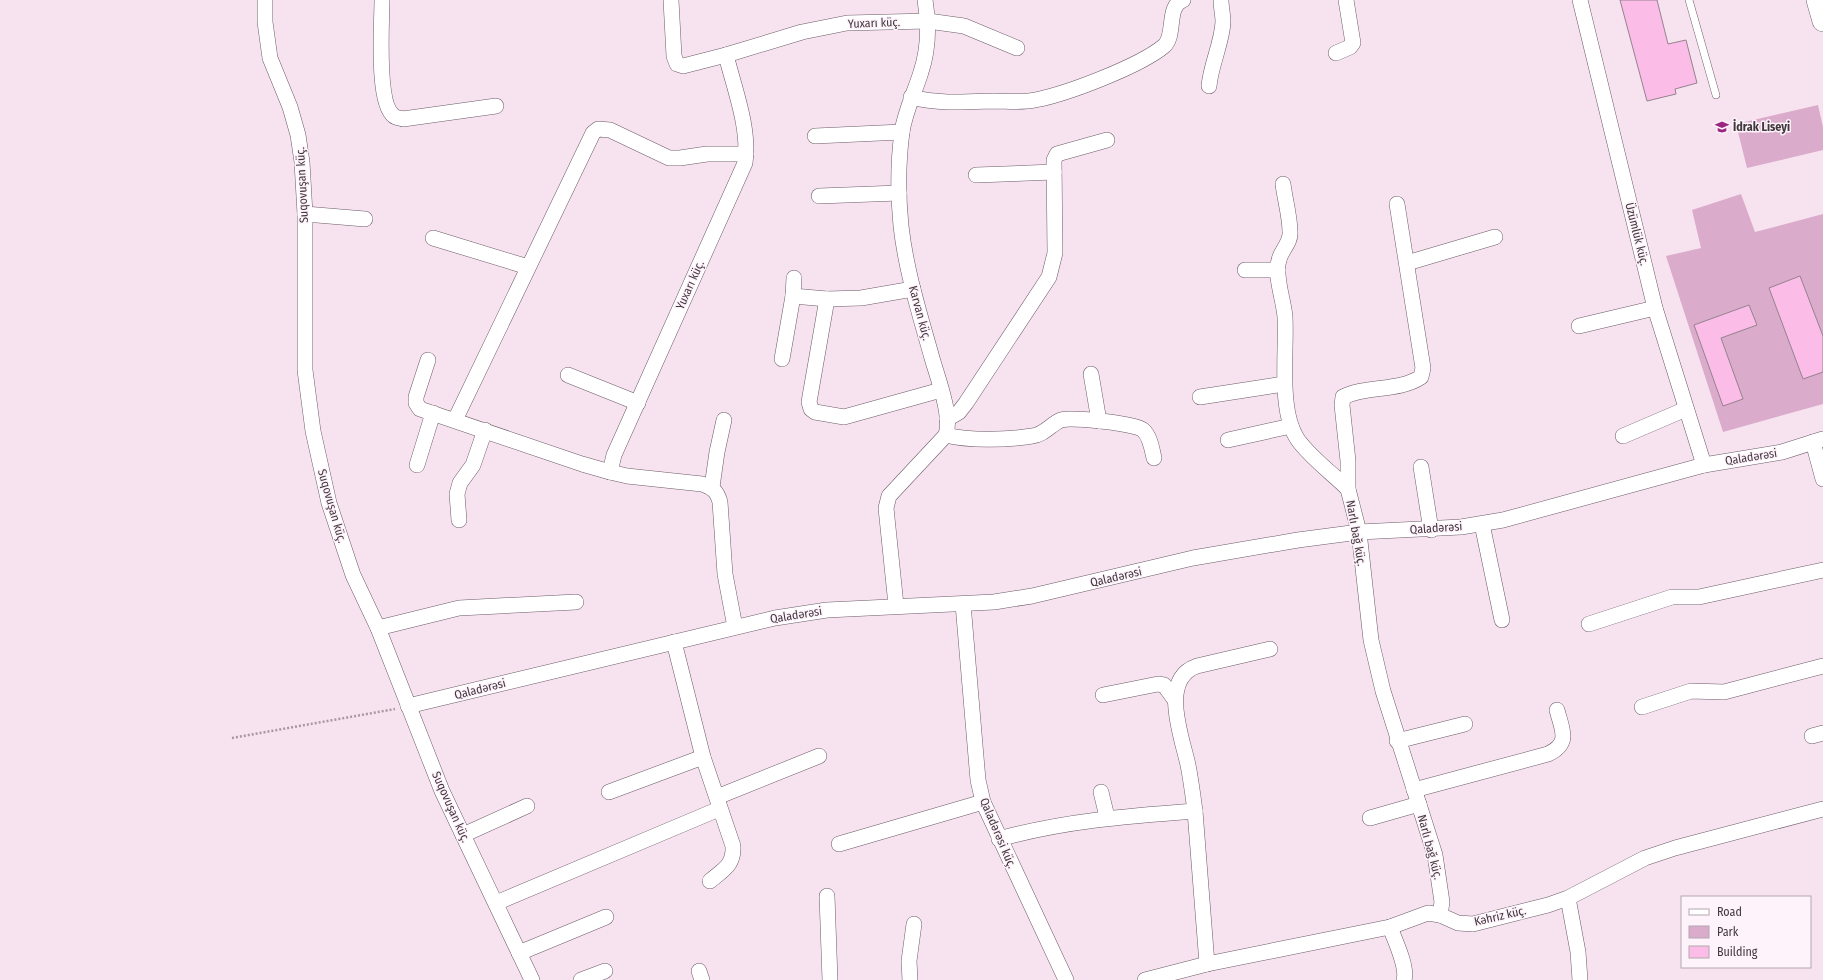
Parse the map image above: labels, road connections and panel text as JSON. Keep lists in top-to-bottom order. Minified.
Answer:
{"streets":{"street":["Yuxarı küç.","Suqovuşan küç.","Üzümlük küç.","Karvan küç.","Qaladərəsi","Narlı bağ küç.","Qaladərəsi küç.","Kəhriz küç."]},"crossings":[["Yuxarı küç.","Karvan küç."],["Suqovuşan küç.","Qaladərəsi"],["Üzümlük küç.","Qaladərəsi"],["Qaladərəsi","Narlı bağ küç."],["Qaladərəsi","Qaladərəsi küç."],["Narlı bağ küç.","Kəhriz küç."]],"places":{"school or university":["İdrak Liseyi"]},"legend":["Road","Park","Building"]}
